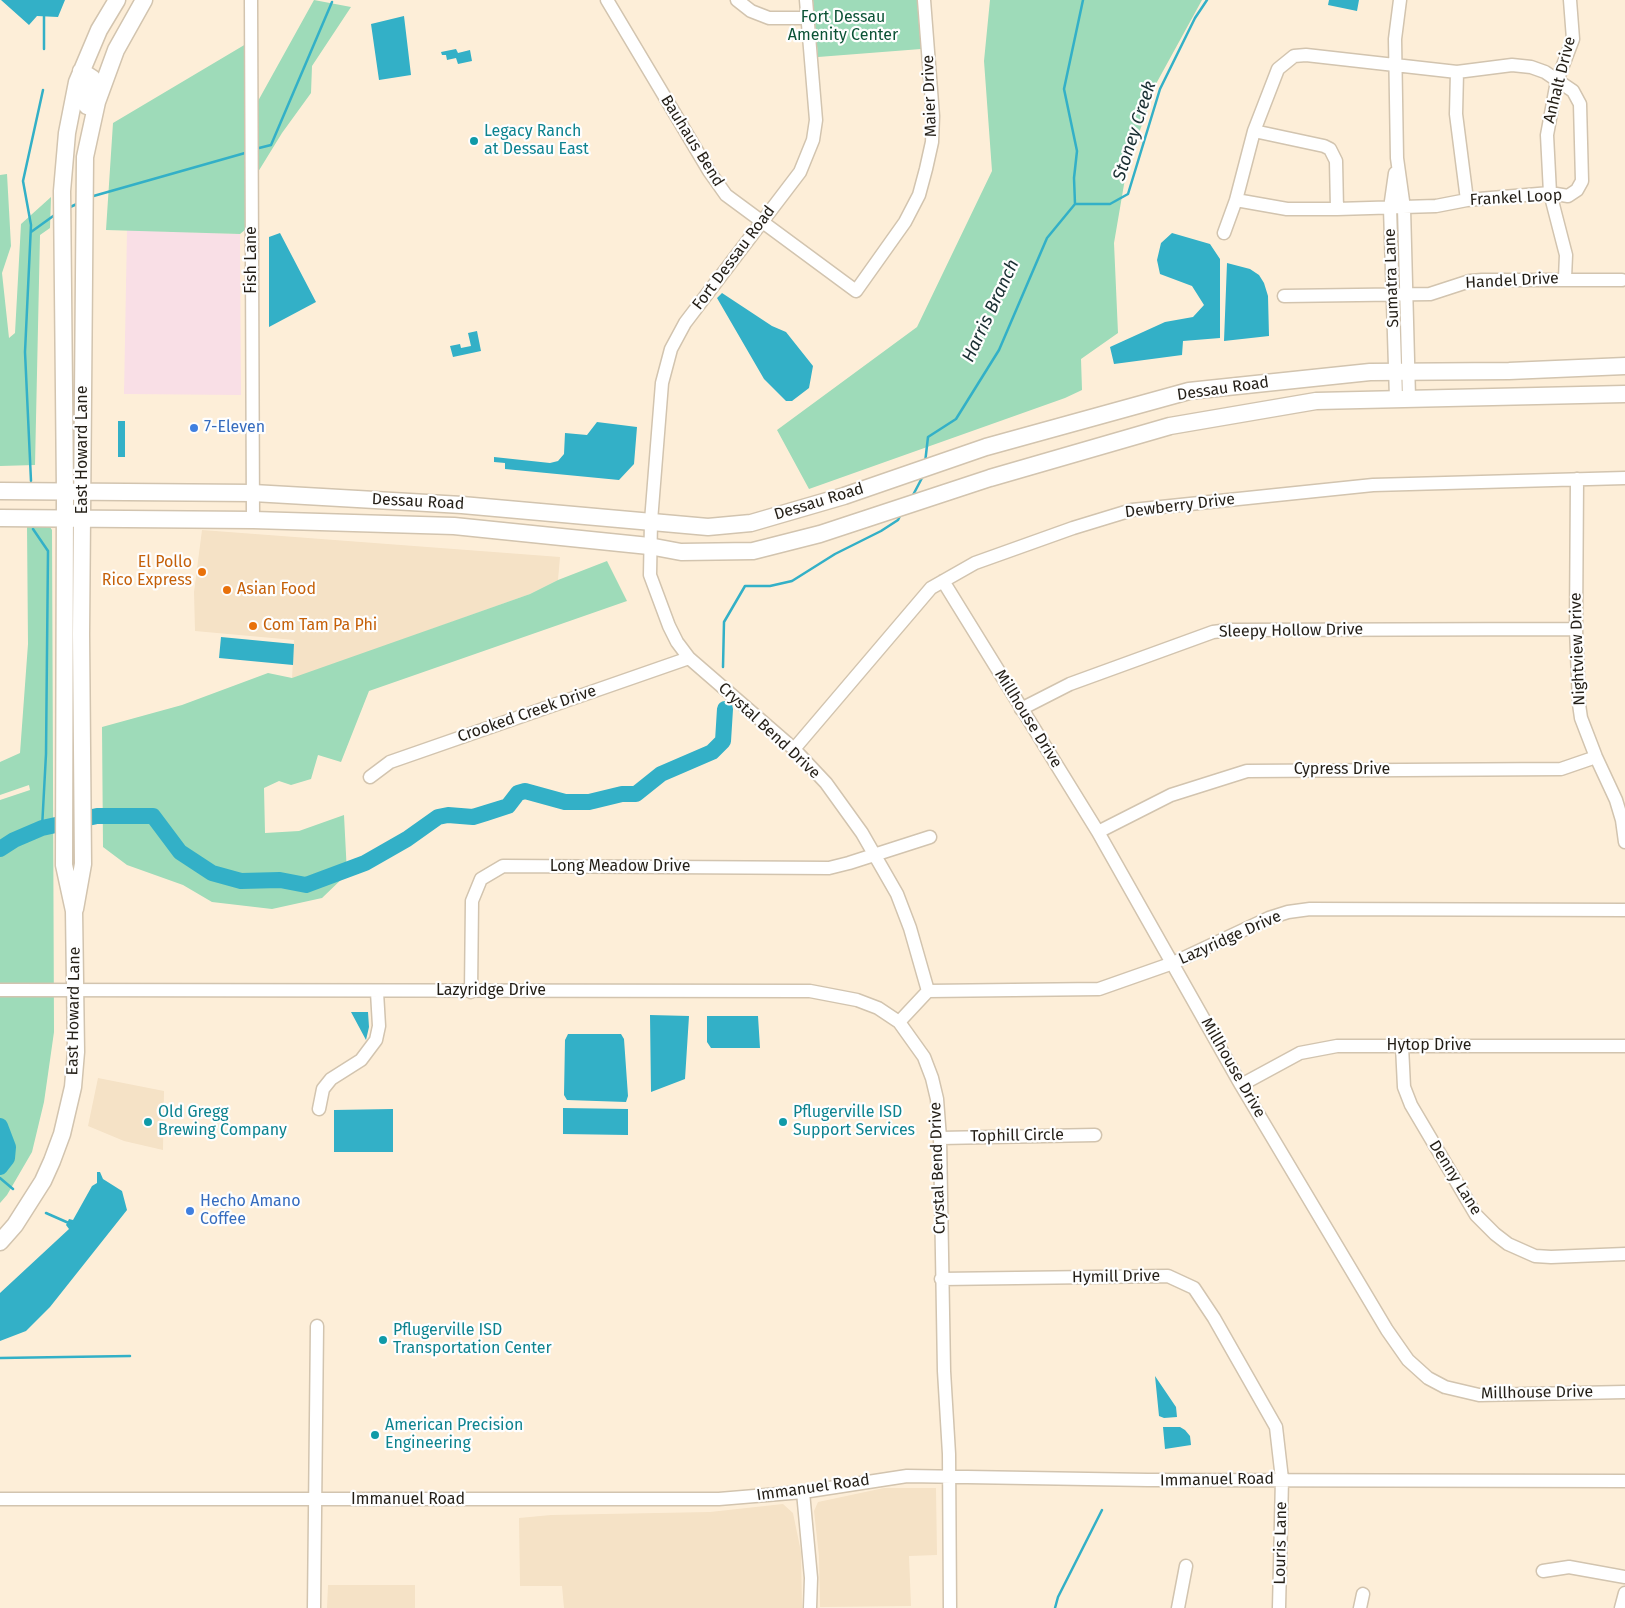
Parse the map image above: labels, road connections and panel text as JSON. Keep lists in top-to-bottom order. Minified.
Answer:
{"streets":{"main road":["Dessau Road","East Howard Lane"],"street":["Anhalt Drive","Maier Drive","Bauhaus Bend","Frankel Loop","Fort Dessau Road","Fish Lane","Sumatra Lane","Handel Drive","Dewberry Drive","Sleepy Hollow Drive","Nightview Drive","Crooked Creek Drive","Millhouse Drive","Crystal Bend Drive","Cypress Drive","Long Meadow Drive","Lazyridge Drive","Hytop Drive","Tophill Circle","Denny Lane","Hymill Drive","Immanuel Road","Louris Lane"]},"crossings":[["Anhalt Drive","Frankel Loop"],["Anhalt Drive","Handel Drive"],["Maier Drive","Bauhaus Bend"],["Bauhaus Bend","Fort Dessau Road"],["Frankel Loop","Sumatra Lane"],["Fort Dessau Road","Dessau Road"],["Fort Dessau Road","Crystal Bend Drive"],["Fish Lane","Dessau Road"],["Sumatra Lane","Handel Drive"],["Sumatra Lane","Dessau Road"],["Dessau Road","East Howard Lane"],["Dessau Road","Crystal Bend Drive"],["East Howard Lane","Lazyridge Drive"],["Dewberry Drive","Nightview Drive"],["Dewberry Drive","Millhouse Drive"],["Dewberry Drive","Crystal Bend Drive"],["Sleepy Hollow Drive","Nightview Drive"],["Sleepy Hollow Drive","Millhouse Drive"],["Nightview Drive","Cypress Drive"],["Crooked Creek Drive","Crystal Bend Drive"],["Millhouse Drive","Cypress Drive"],["Millhouse Drive","Lazyridge Drive"],["Millhouse Drive","Hytop Drive"],["Crystal Bend Drive","Long Meadow Drive"],["Crystal Bend Drive","Lazyridge Drive"],["Crystal Bend Drive","Tophill Circle"],["Crystal Bend Drive","Hymill Drive"],["Crystal Bend Drive","Immanuel Road"],["Long Meadow Drive","Lazyridge Drive"],["Hytop Drive","Denny Lane"],["Hymill Drive","Immanuel Road"],["Hymill Drive","Louris Lane"],["Immanuel Road","Louris Lane"]],"water":["Stoney Creek","Harris Branch"],"parks":["Fort Dessau Amenity Center"],"places":["Legacy Ranch at Dessau East","7-Eleven","El Pollo Rico Express","Asian Food","Com Tam Pa Phi","Old Gregg Brewing Company","Pflugerville ISD Support Services","Hecho Amano Coffee","Pflugerville ISD Transportation Center","American Precision Engineering"]}
